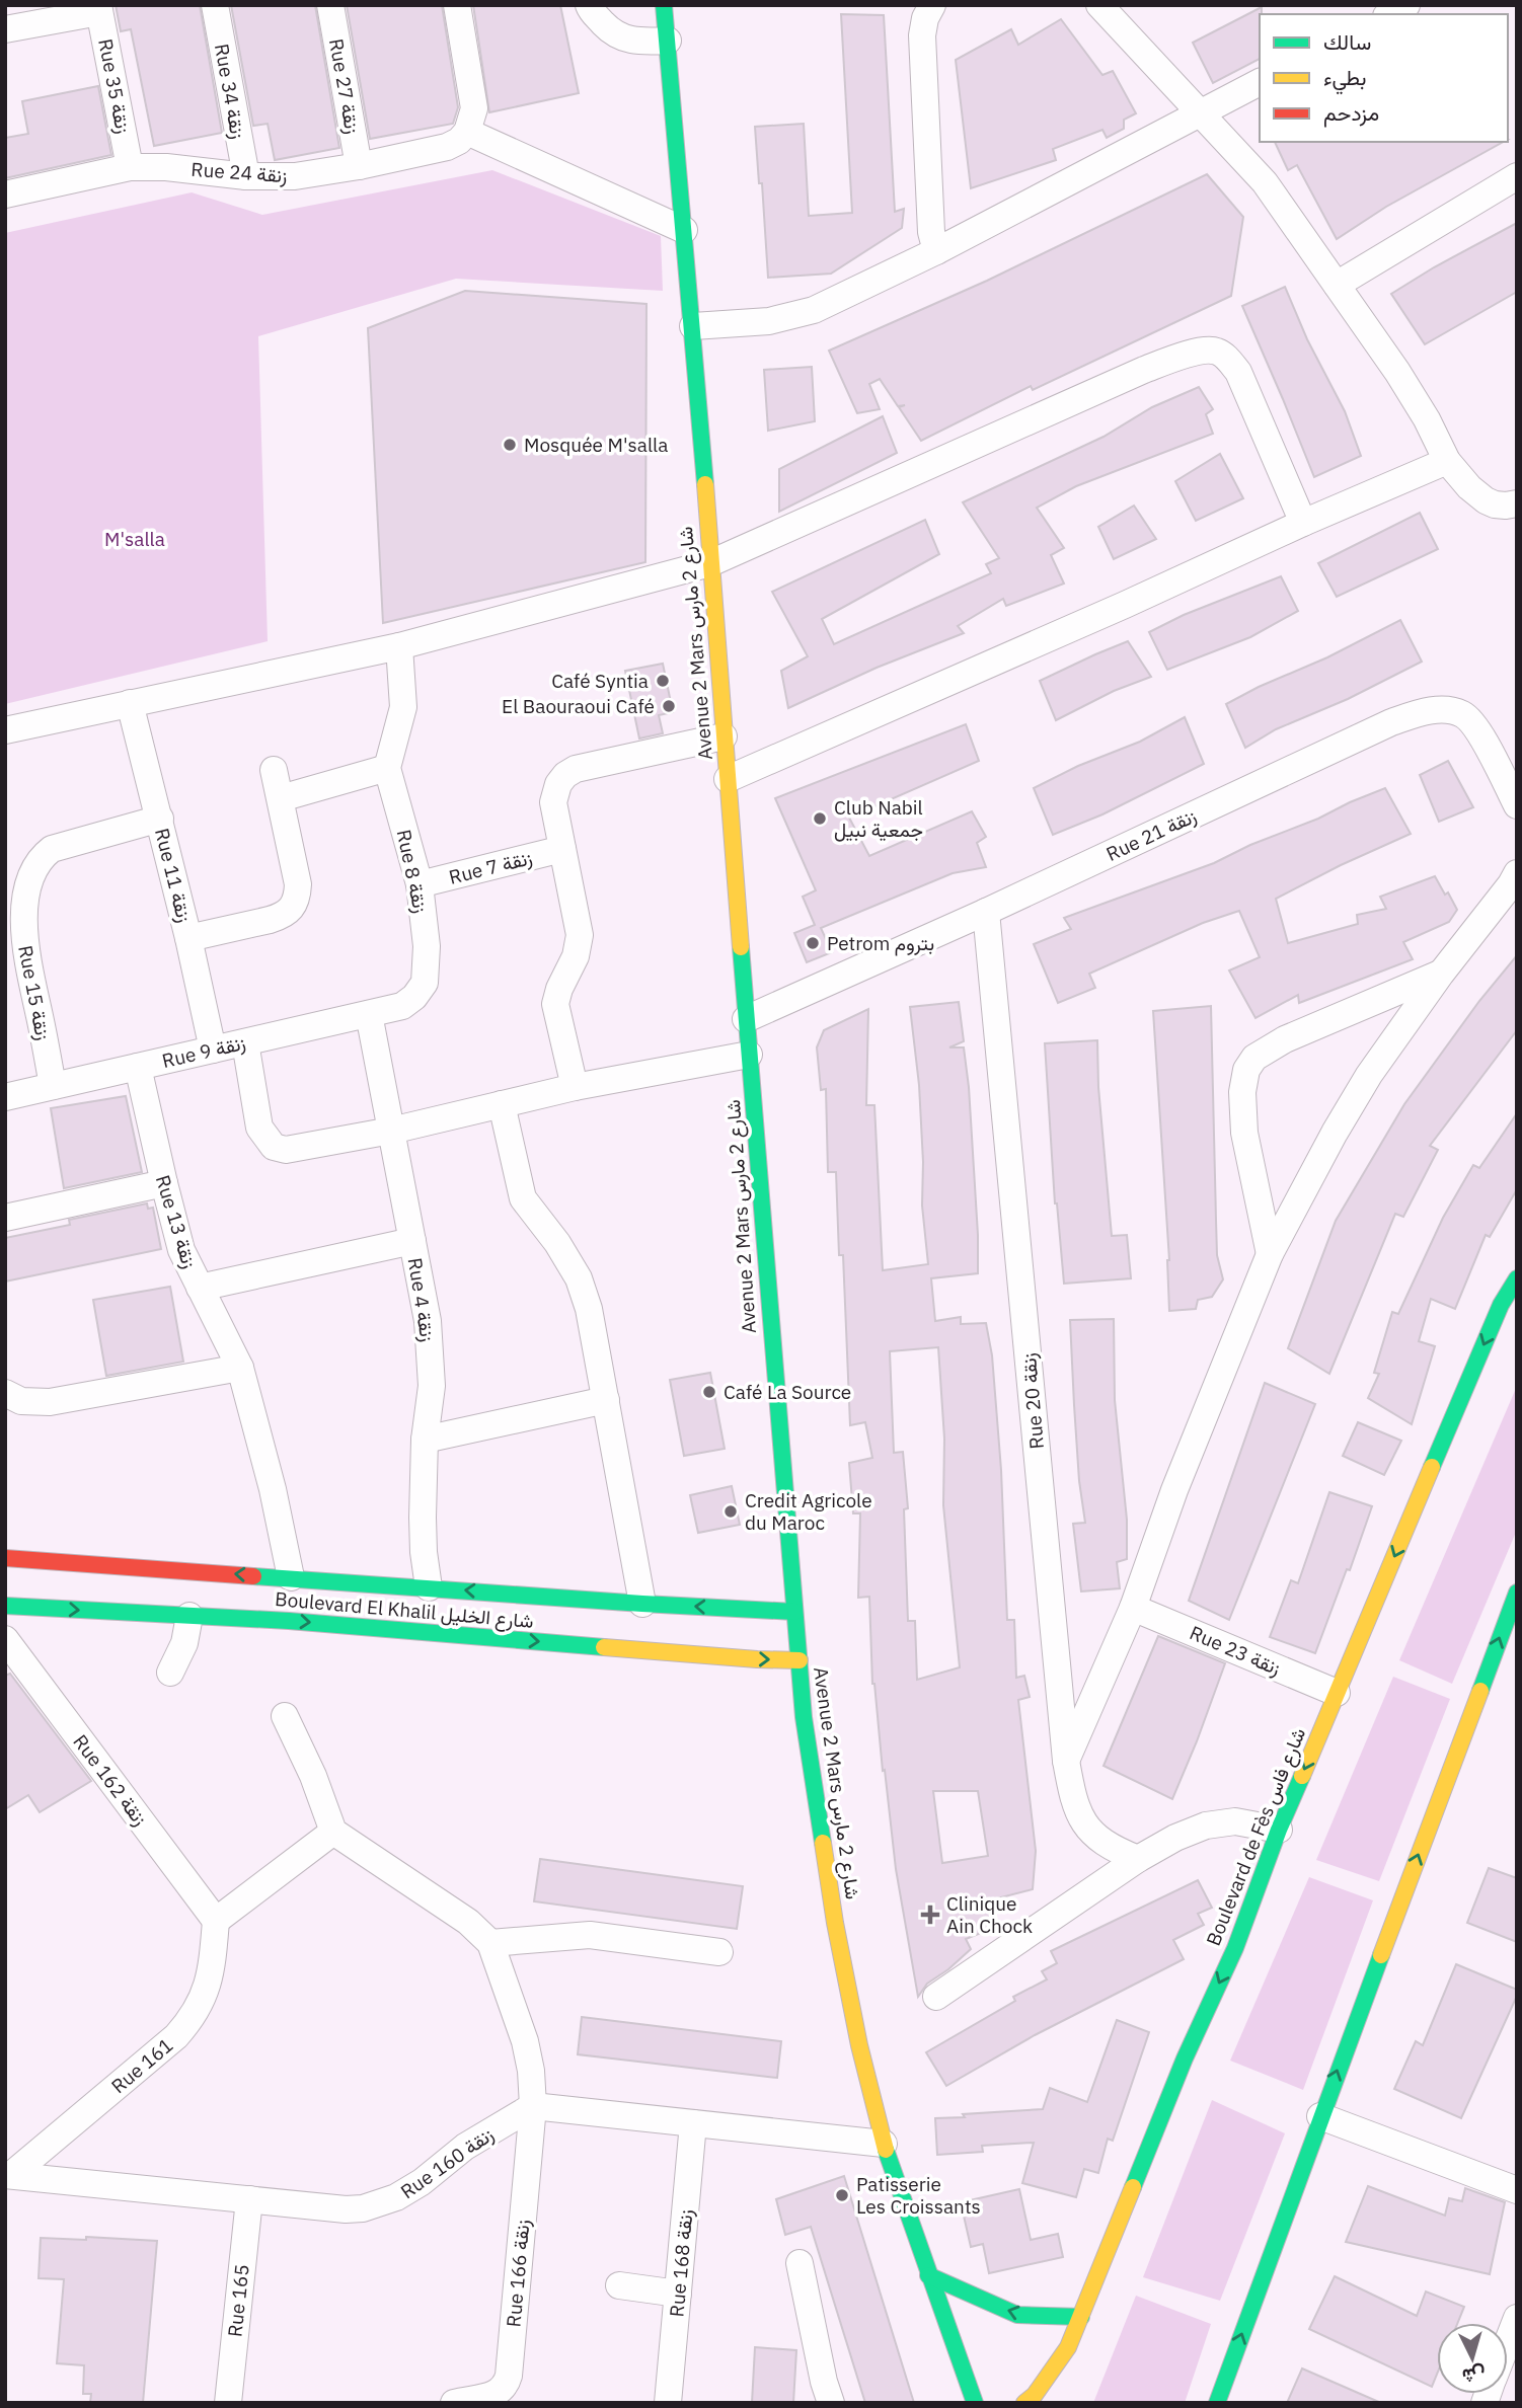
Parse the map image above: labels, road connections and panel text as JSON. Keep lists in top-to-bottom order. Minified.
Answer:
{"streets":{"main road":["Avenue 2 Mars شارع 2 مارس","Boulevard El Khalil شارع الخليل","Boulevard de Fès شارع فاس"],"street":["Rue 35 زنقة","Rue 27 زنقة","Rue 34 زنقة","Rue 24 زنقة","Rue 21 زنقة","Rue 7 زنقة","Rue 8 زنقة","Rue 11 زنقة","Rue 15 زنقة","Rue 9 زنقة","Rue 13 زنقة","Rue 4 زنقة","Rue 20 زنقة","Rue 23 زنقة","Rue 162 زنقة","Rue 161","Rue 160 زنقة","Rue 168 زنقة","Rue 166 زنقة","Rue 165"]},"crossings":[["Rue 35 زنقة","Rue 24 زنقة"],["Rue 27 زنقة","Rue 24 زنقة"],["Rue 34 زنقة","Rue 24 زنقة"],["Avenue 2 Mars شارع 2 مارس","Rue 21 زنقة"],["Avenue 2 Mars شارع 2 مارس","Boulevard El Khalil شارع الخليل"],["Rue 21 زنقة","Rue 20 زنقة"],["Rue 7 زنقة","Rue 8 زنقة"],["Rue 8 زنقة","Rue 9 زنقة"],["Rue 11 زنقة","Rue 15 زنقة"],["Rue 11 زنقة","Rue 9 زنقة"],["Rue 15 زنقة","Rue 9 زنقة"],["Rue 9 زنقة","Rue 13 زنقة"],["Rue 9 زنقة","Rue 4 زنقة"],["Rue 13 زنقة","Boulevard El Khalil شارع الخليل"],["Rue 4 زنقة","Boulevard El Khalil شارع الخليل"],["Rue 23 زنقة","Boulevard de Fès شارع فاس"],["Rue 162 زنقة","Rue 161"],["Rue 161","Rue 160 زنقة"],["Rue 160 زنقة","Rue 166 زنقة"],["Rue 160 زنقة","Rue 165"]],"parks":["M'salla"],"places":{"other":["Mosquée M'salla","Café Syntia","El Baouraoui Café","Club Nabil جمعية نبيل","Petrom بتروم","Café La Source","Credit Agricole du Maroc","Patisserie Les Croissants"],"health":["Clinique Ain Chock"]},"legend":["سالك","بطيء","مزدحم"],"north":"bottom"}
